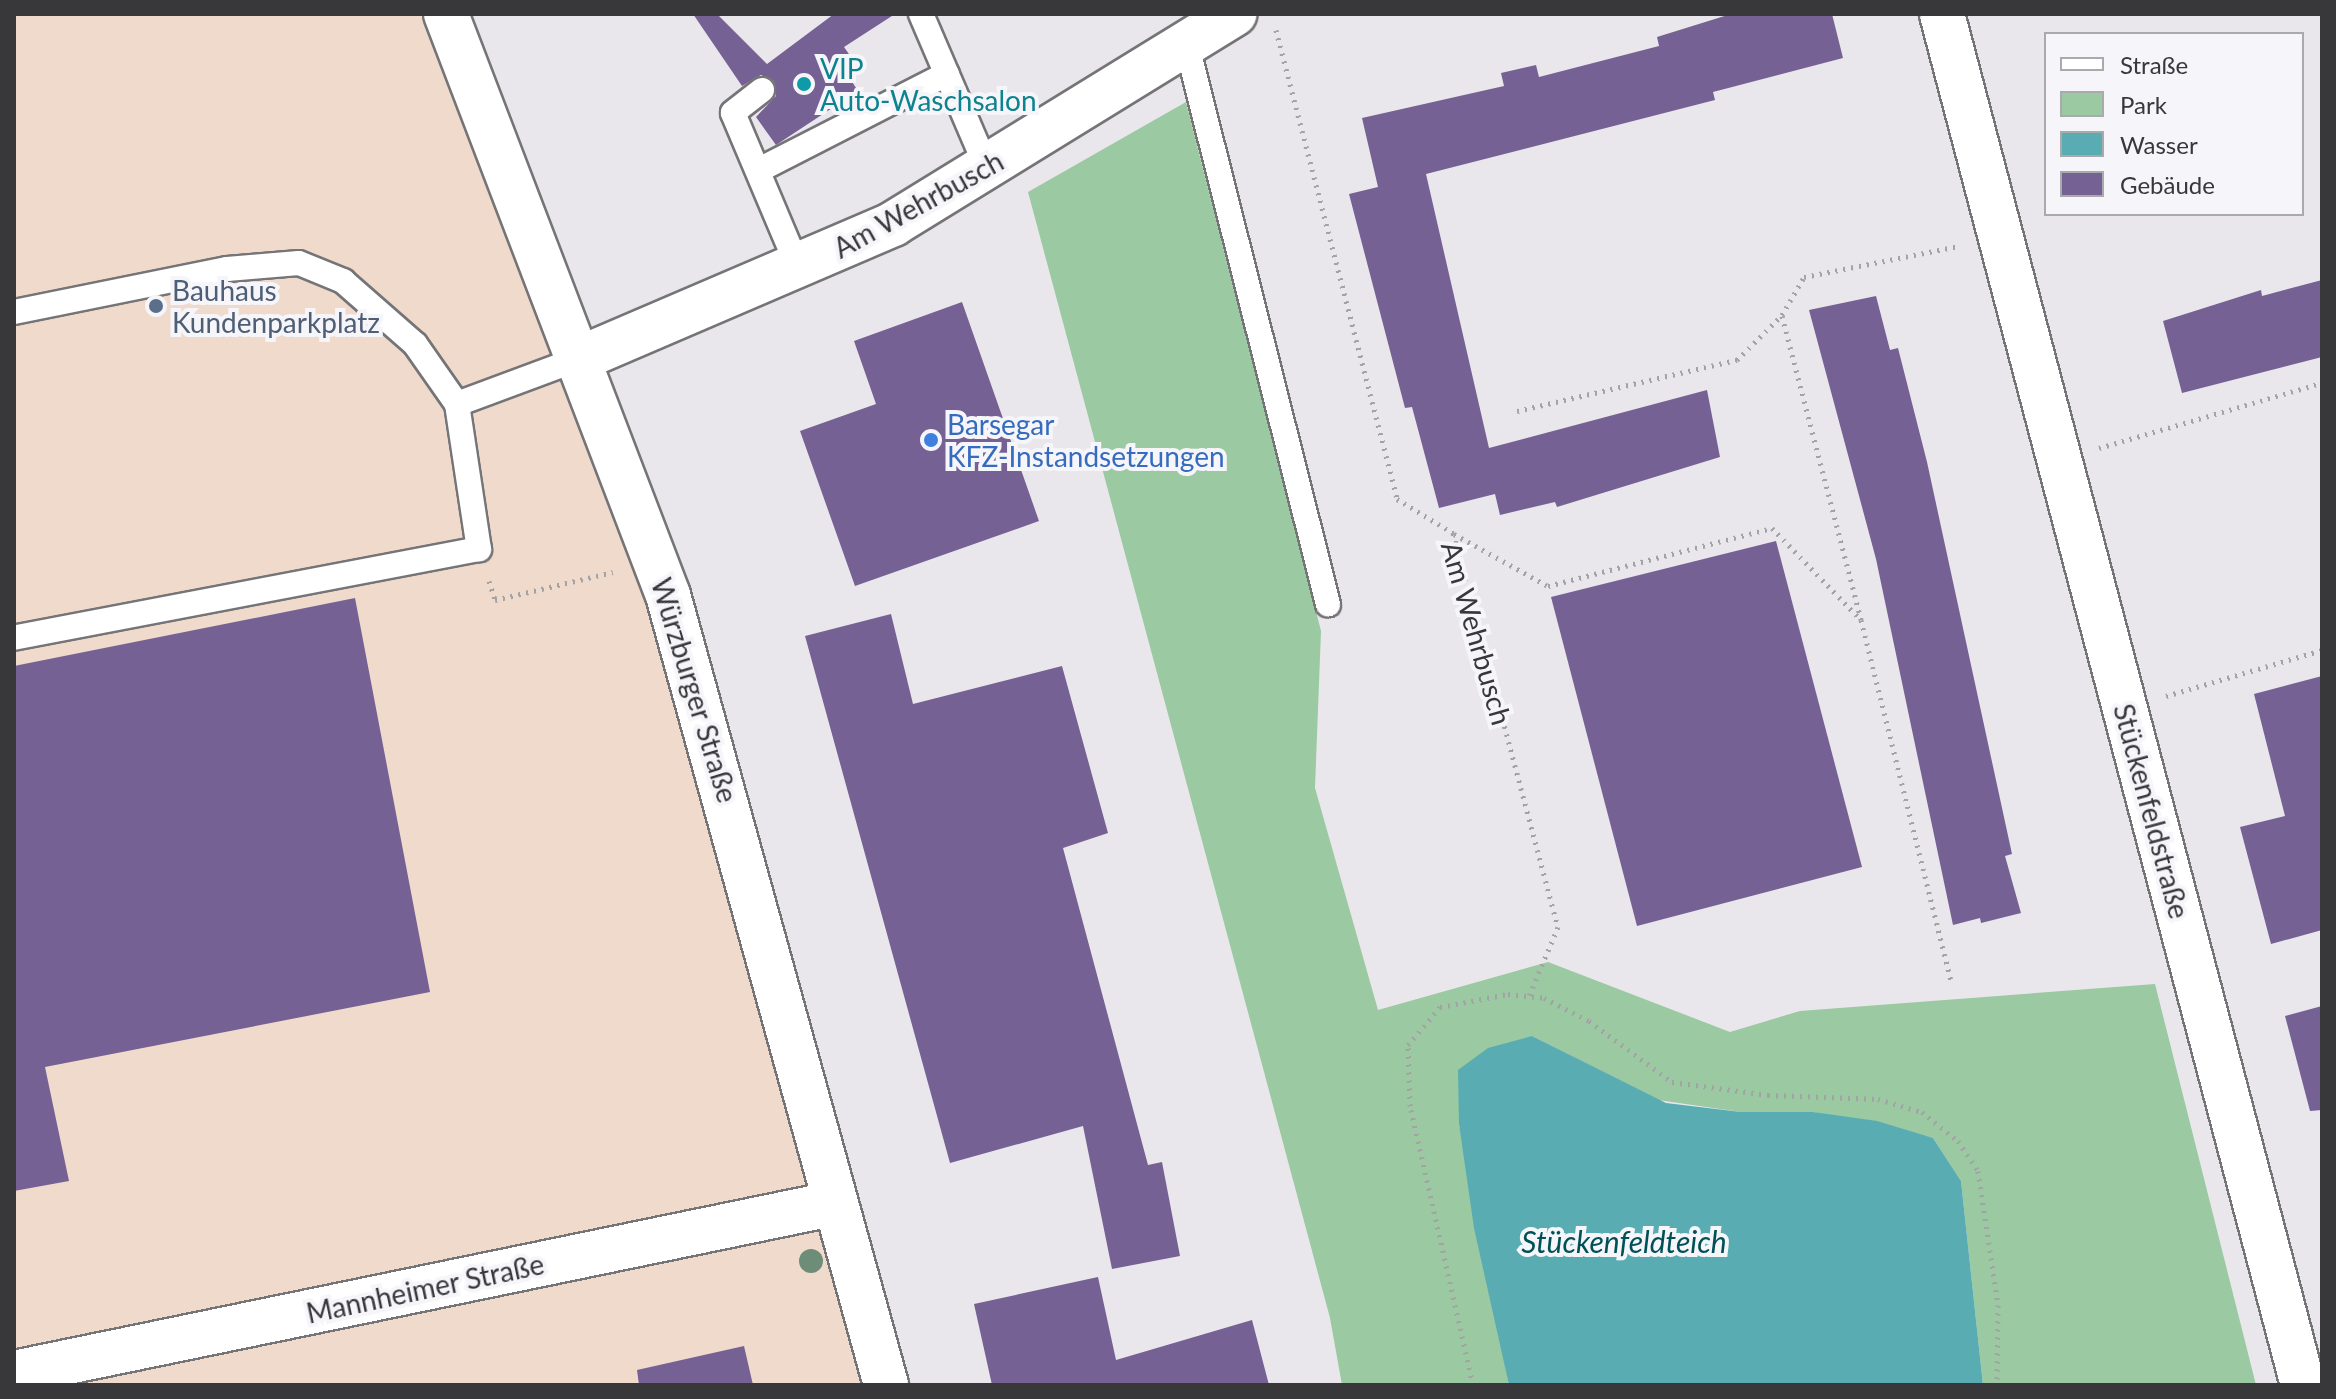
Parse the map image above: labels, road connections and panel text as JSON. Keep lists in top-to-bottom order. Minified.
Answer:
{"streets":{"street":["Am Wehrbusch","Würzburger Straße","Stückenfeldstraße","Mannheimer Straße"]},"crossings":[["Am Wehrbusch","Würzburger Straße"],["Würzburger Straße","Mannheimer Straße"]],"water":["Stückenfeldteich"],"places":["VIP Auto-Waschsalon","Bauhaus Kundenparkplatz","Barsegar KFZ-Instandsetzungen"],"legend":["Straße","Park","Wasser","Gebäude"]}
